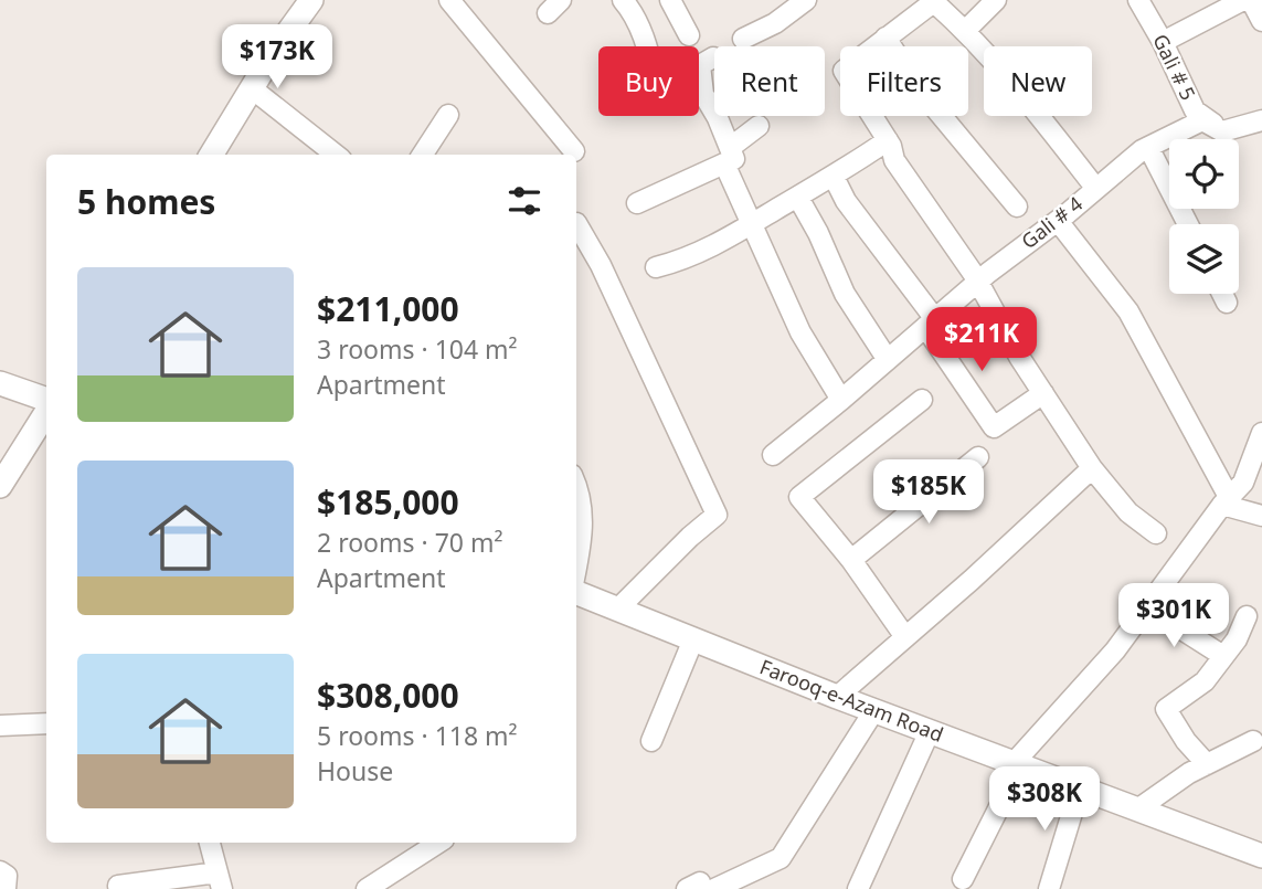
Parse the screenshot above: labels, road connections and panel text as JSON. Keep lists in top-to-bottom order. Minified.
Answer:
{"streets":{"street":["Gali # 5","Gali # 4","Farooq-e-Azam Road"]},"crossings":[["Gali # 5","Gali # 4"]],"page":{"price":["$173K","$211K","$185K","$301K","$308K"],"chip":["Buy","Rent","Filters","New"],"heading":"5 homes","list":[{"name":"$211,000","note":"3 rooms · 104 m² · Apartment"},{"name":"$185,000","note":"2 rooms · 70 m² · Apartment"},{"name":"$308,000","note":"5 rooms · 118 m² · House"}]}}
